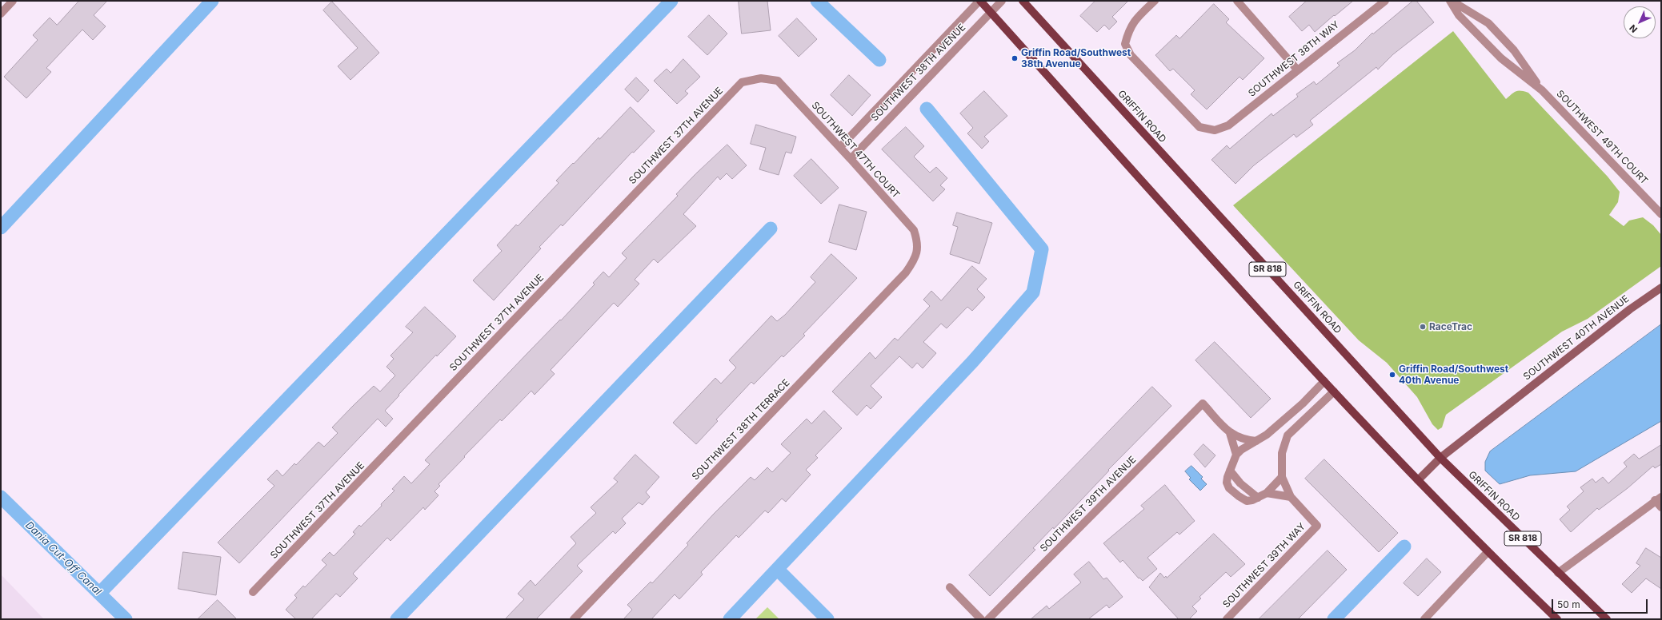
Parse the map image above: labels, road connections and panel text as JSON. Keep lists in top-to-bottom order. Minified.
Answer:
{"streets":{"main road":["GRIFFIN ROAD","SR 818"],"street":["SOUTHWEST 38TH WAY","SOUTHWEST 38TH AVENUE","SOUTHWEST 37TH AVENUE","SOUTHWEST 49TH COURT","SOUTHWEST 47TH COURT","SOUTHWEST 40TH AVENUE","SOUTHWEST 38TH TERRACE","SOUTHWEST 39TH AVENUE","SOUTHWEST 39TH WAY"]},"crossings":[["SOUTHWEST 38TH AVENUE","SOUTHWEST 47TH COURT"],["GRIFFIN ROAD","SOUTHWEST 40TH AVENUE"],["SOUTHWEST 37TH AVENUE","SOUTHWEST 47TH COURT"],["SOUTHWEST 47TH COURT","SOUTHWEST 38TH TERRACE"]],"water":["Dania Cut-Off Canal"],"places":["Griffin Road/Southwest 38th Avenue","RaceTrac","Griffin Road/Southwest 40th Avenue"],"scale_bar":"50 m","north":"bottom left"}
